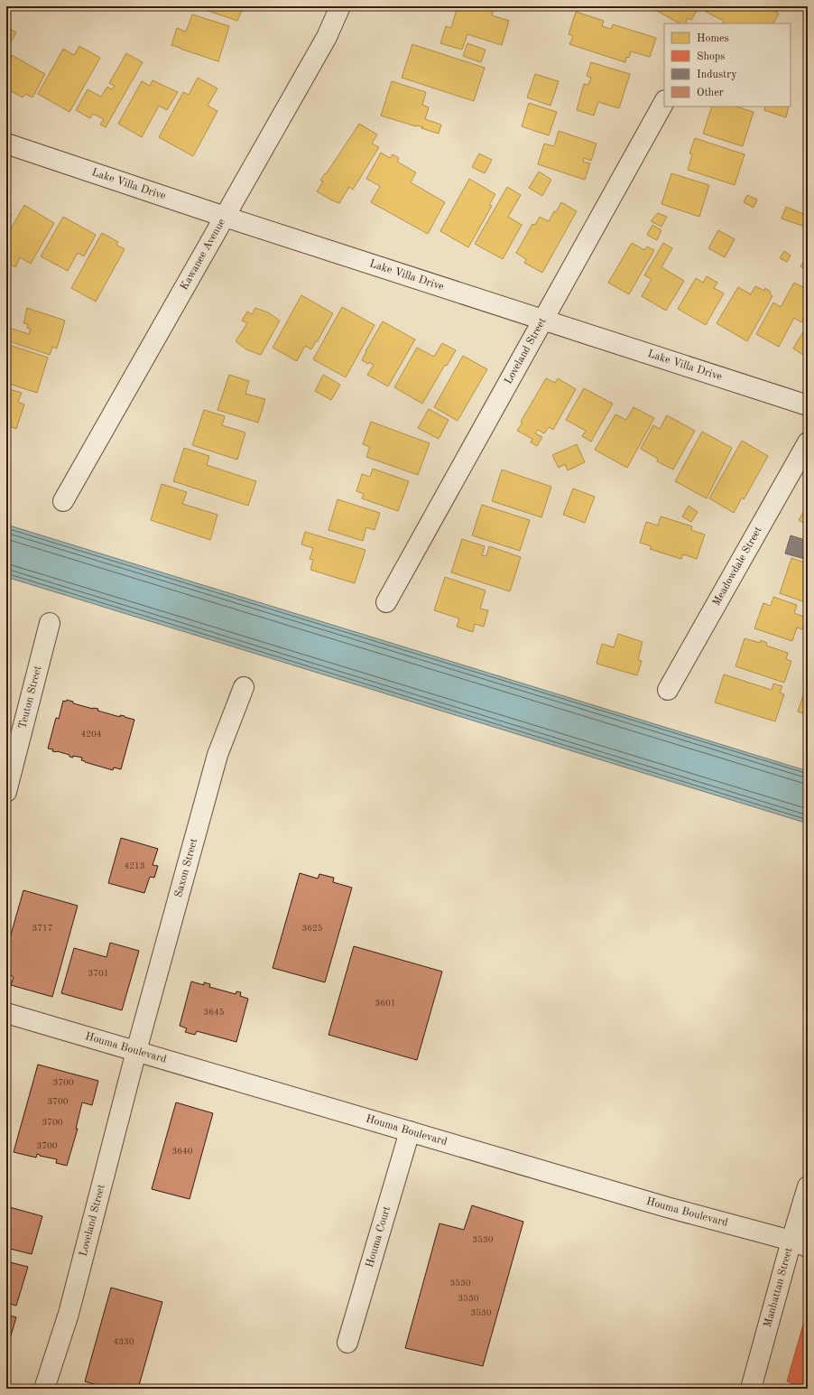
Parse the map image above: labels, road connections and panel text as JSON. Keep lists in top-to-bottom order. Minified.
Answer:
{"streets":{"street":["Lake Villa Drive","Kawanee Avenue","Loveland Street","Meadowdale Street","Teuton Street","Saxon Street","Houma Boulevard","Houma Court","Manhattan Street"]},"crossings":[["Lake Villa Drive","Kawanee Avenue"],["Lake Villa Drive","Loveland Street"],["Loveland Street","Saxon Street"],["Loveland Street","Houma Boulevard"],["Saxon Street","Houma Boulevard"],["Houma Boulevard","Houma Court"],["Houma Boulevard","Manhattan Street"]],"house_numbers":["4204","4213","3717","3625","3701","3601","3645","3700","3700","3700","3700","3640","3530","3530","3530","3530","4330"],"legend":["Homes","Shops","Industry","Other"]}
